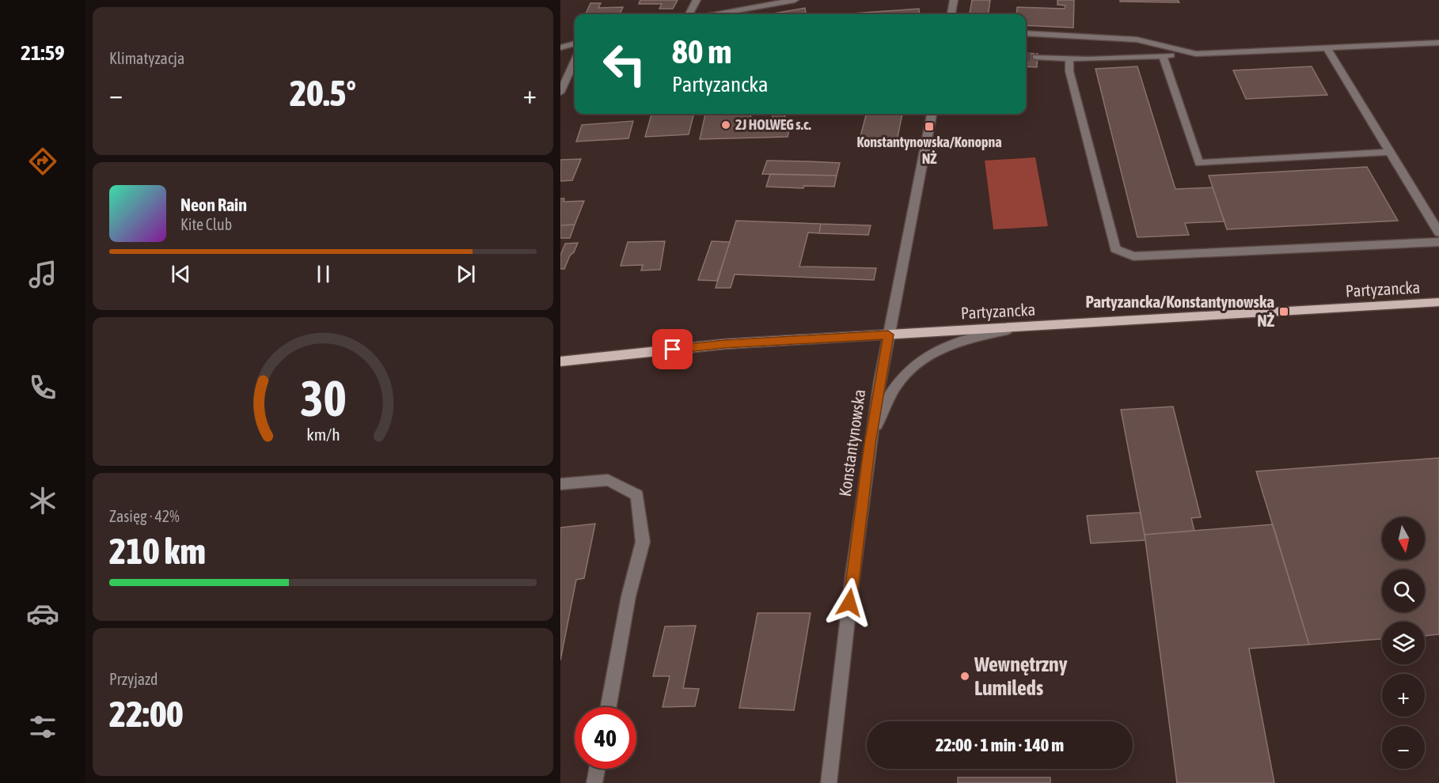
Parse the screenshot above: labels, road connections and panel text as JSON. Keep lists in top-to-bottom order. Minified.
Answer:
{"streets":{"main road":["Partyzancka"],"street":["Konstantynowska"]},"crossings":[["Partyzancka","Konstantynowska"]],"places":{"other":["2J HOLWEG s.c.","Wewnętrzny Lumileds"],"transit":["Konstantynowska/Konopna NŻ","Partyzancka/Konstantynowska NŻ"]},"north":"bottom","page":{"tabs":"21:59","tile":["Klimatyzacja",["Zasięg · 42%","210 km"],["Przyjazd","22:00"]],"turn":["80 m","Partyzancka"],"heat":["−","20.5°","+"],"song":["Neon Rain","Kite Club"],"map_buttons":["+","−"],"limit":"40","trip":"22:00 · 1 min · 140 m","gauge":["30","km/h"]}}
